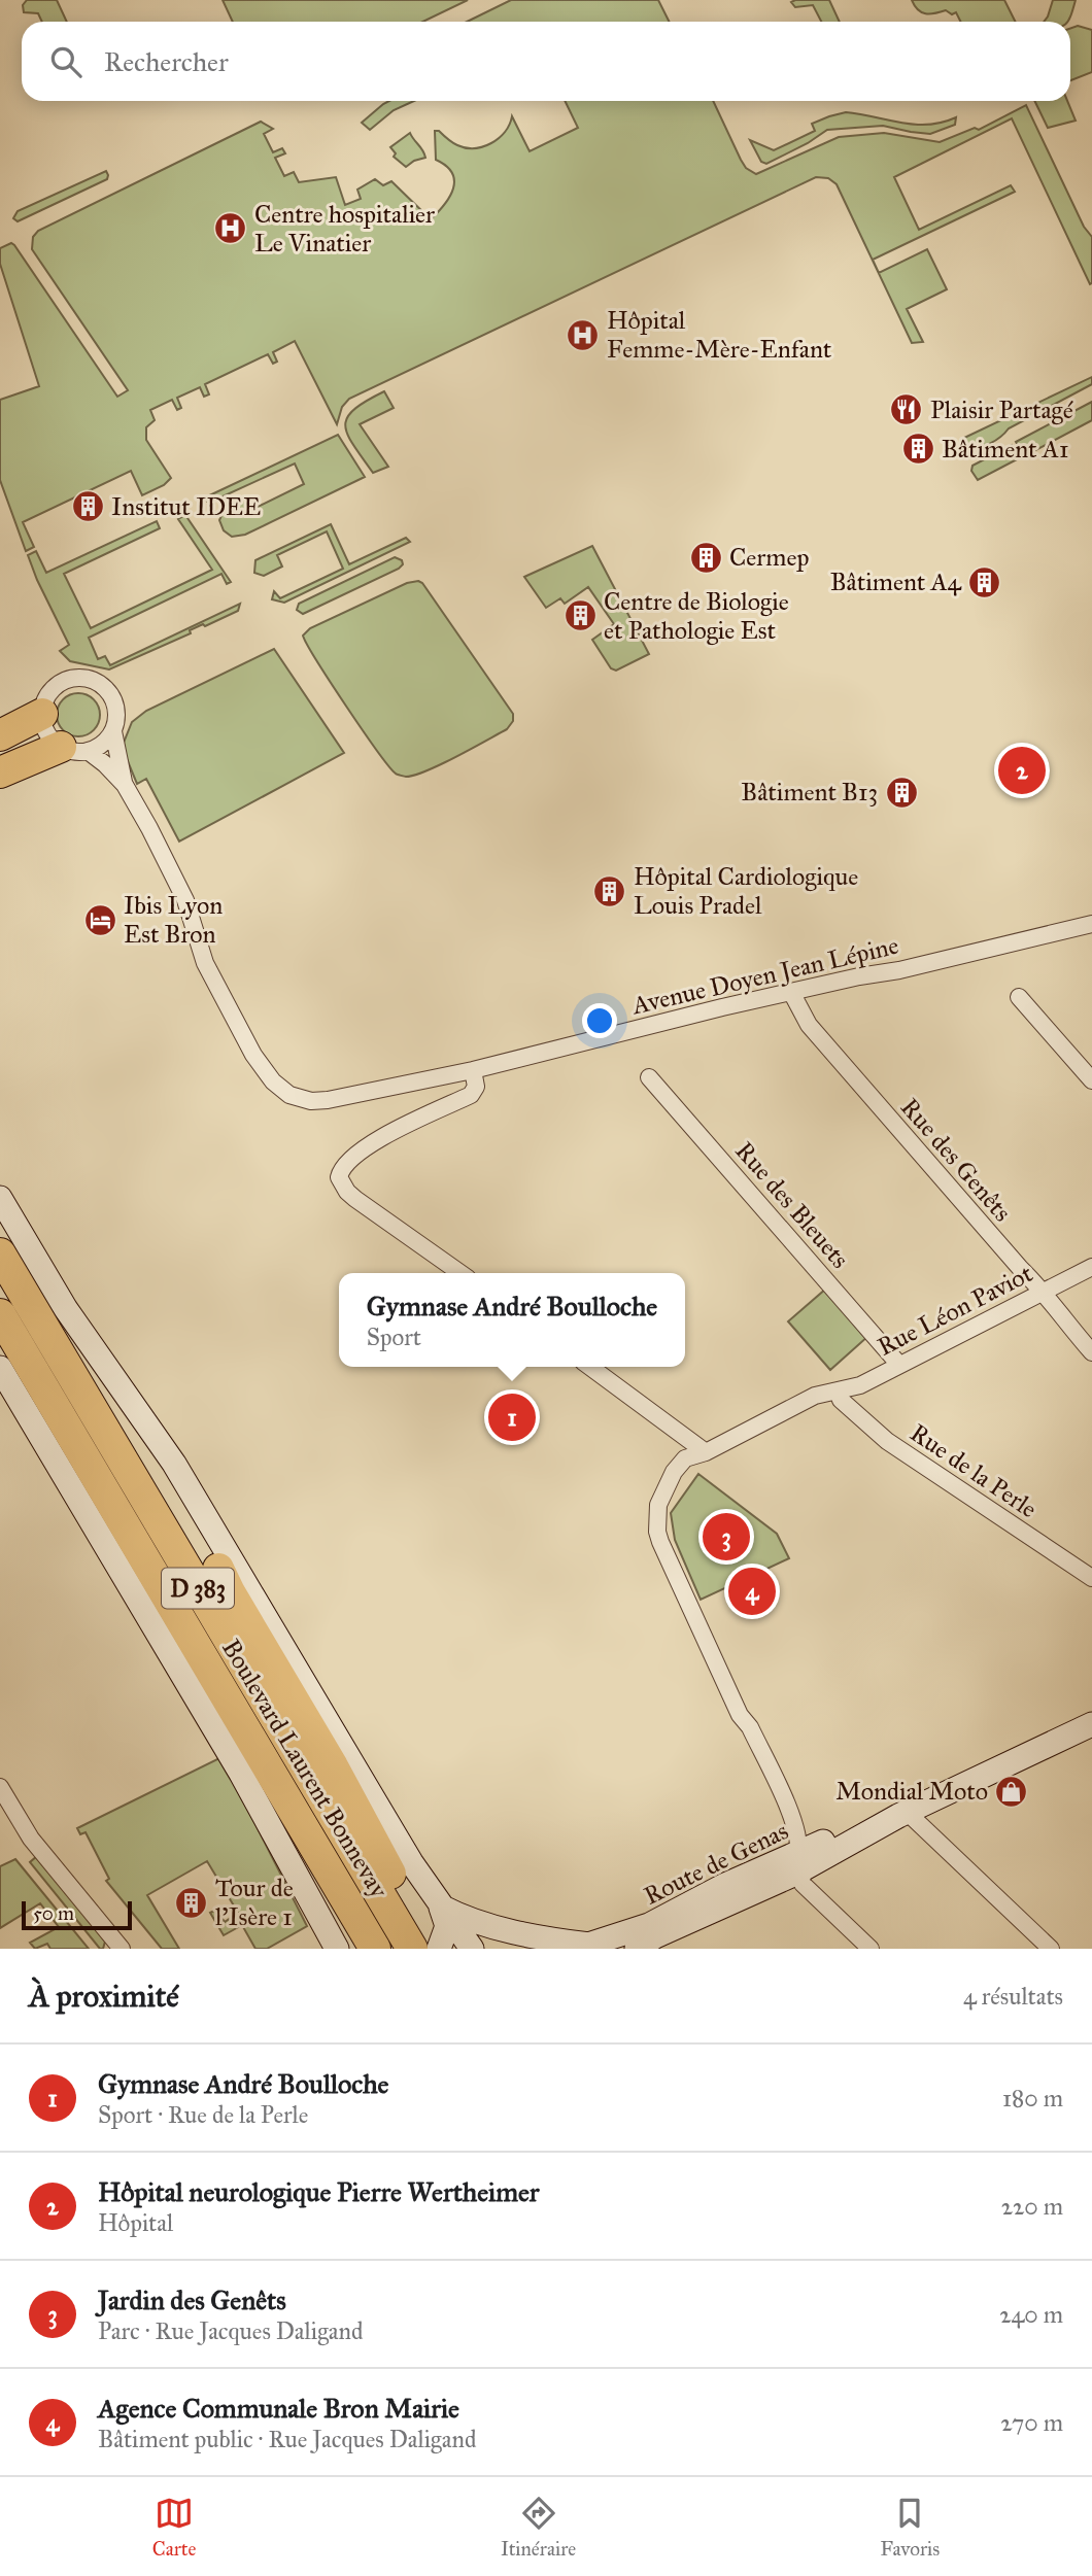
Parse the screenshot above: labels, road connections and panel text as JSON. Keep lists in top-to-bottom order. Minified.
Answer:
{"streets":{"highway":["D 383","Boulevard Laurent Bonnevay"],"main road":["Route de Genas"],"street":["Avenue Doyen Jean Lépine","Rue des Genêts","Rue des Bleuets","Rue Léon Paviot","Rue de la Perle"]},"crossings":[["Avenue Doyen Jean Lépine","Rue des Genêts"],["Rue des Genêts","Rue Léon Paviot"],["Rue des Bleuets","Rue Léon Paviot"],["Rue Léon Paviot","Rue de la Perle"],["Rue Léon Paviot","Route de Genas"]],"places":{"hospital":["Centre hospitalier Le Vinatier","Hôpital Femme-Mère-Enfant"],"restaurant":["Plaisir Partagé"],"building":["Bâtiment A1","Institut IDEE","Cermep","Bâtiment A4","Centre de Biologie et Pathologie Est","Bâtiment B13","Hôpital Cardiologique Louis Pradel","Tour de l'Isère 1"],"hotel":["Ibis Lyon Est Bron"],"shop":["Mondial Moto"]},"scale_bar":"50 m","page":{"search":"Rechercher","pins":["2","1","3","4"],"popup":["Gymnase André Boulloche","Sport"],"scale":"50 m","heading":["À proximité","4 résultats"],"list":[{"mark":"1","name":"Gymnase André Boulloche","note":"Sport · Rue de la Perle","value":"180 m"},{"mark":"2","name":"Hôpital neurologique Pierre Wertheimer","note":"Hôpital","value":"220 m"},{"mark":"3","name":"Jardin des Genêts","note":"Parc · Rue Jacques Daligand","value":"240 m"},{"mark":"4","name":"Agence Communale Bron Mairie","note":"Bâtiment public · Rue Jacques Daligand","value":"270 m"}],"nav":["Carte","Itinéraire","Favoris"]}}
